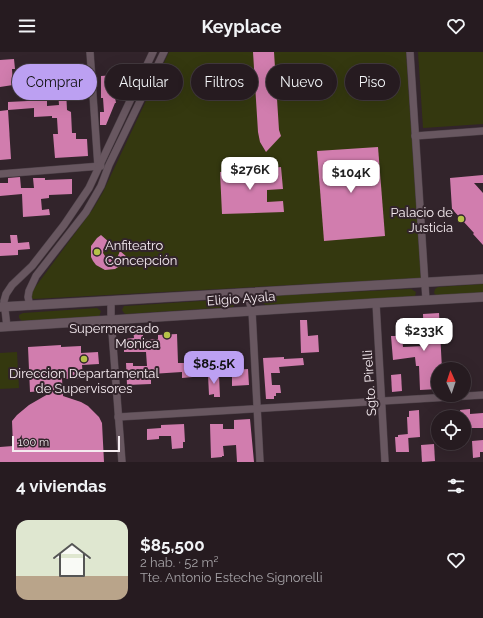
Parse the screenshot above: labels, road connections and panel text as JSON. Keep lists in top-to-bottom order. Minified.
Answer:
{"streets":{"street":["Eligio Ayala","Sgto. Pirelli"]},"crossings":[["Eligio Ayala","Sgto. Pirelli"]],"places":["Palacio de Justicia","Anfiteatro Concepción","Supermercado Monica","Direccion Departamental de Supervisores"],"scale_bar":"100 m","north":"top","page":{"header":"Keyplace","chip":["Comprar","Alquilar","Filtros","Nuevo","Piso"],"price":["$276K","$104K","$233K","$85.5K"],"scale":"100 m","heading":"4 viviendas","list":[{"name":"$85,500","note":"2 hab. · 52 m² · Tte. Antonio Esteche Signorelli"}]}}
